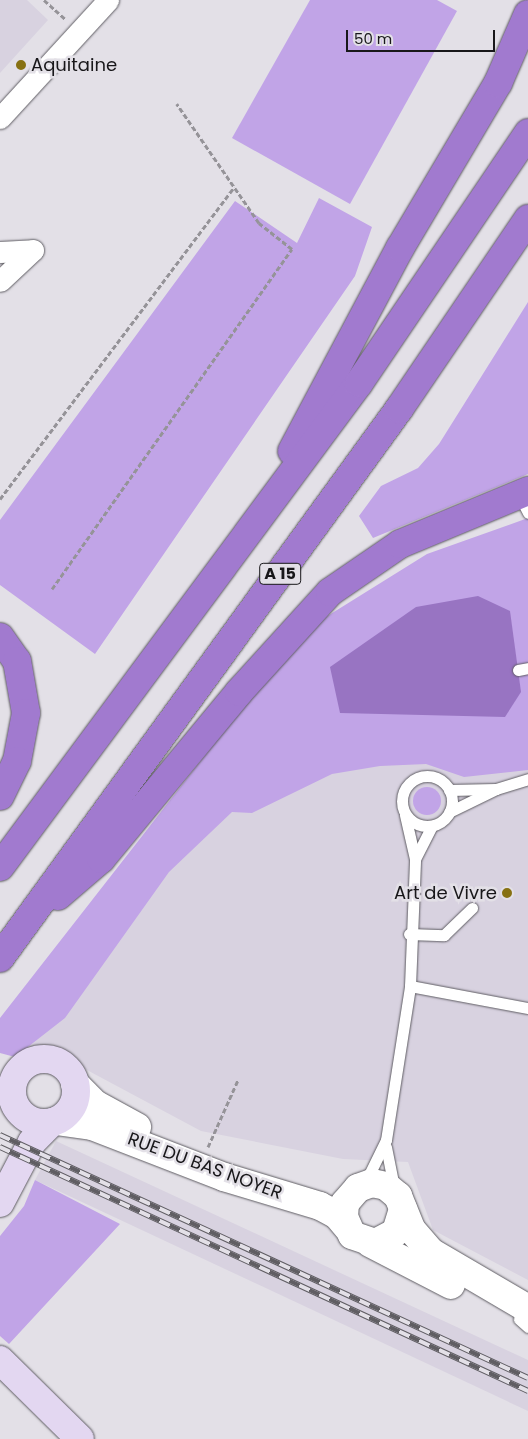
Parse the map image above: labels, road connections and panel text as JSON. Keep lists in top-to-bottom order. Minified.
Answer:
{"streets":{"highway":["A 15"],"street":["RUE DU BAS NOYER"]},"places":["Aquitaine","Art de Vivre"],"scale_bar":"50 m"}
